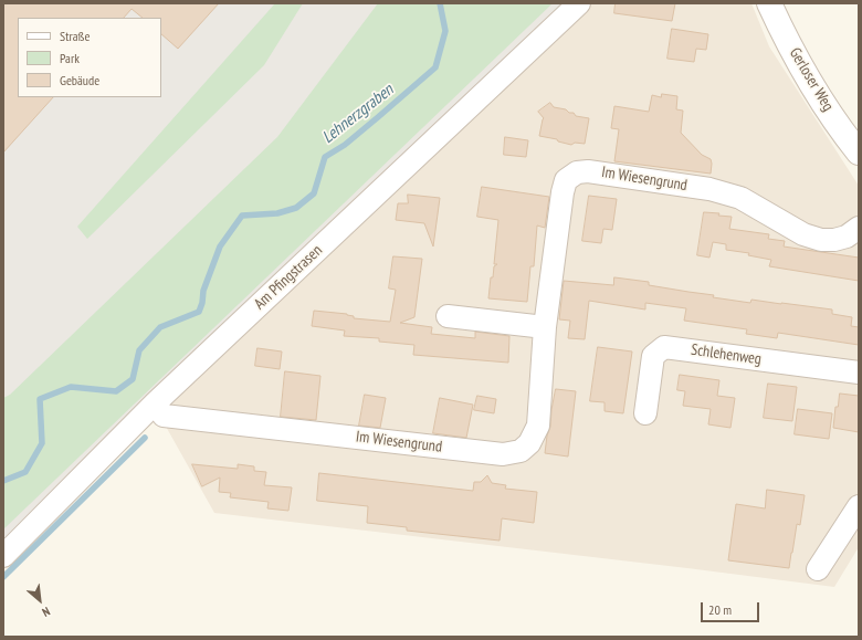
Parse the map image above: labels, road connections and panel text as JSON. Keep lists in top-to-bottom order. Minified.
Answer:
{"streets":{"street":["Gerloser Weg","Im Wiesengrund","Am Pfingstrasen","Schlehenweg"]},"crossings":[["Im Wiesengrund","Am Pfingstrasen"]],"water":["Lehnerzgraben"],"legend":["Straße","Park","Gebäude"],"scale_bar":"20 m","north":"bottom right"}
